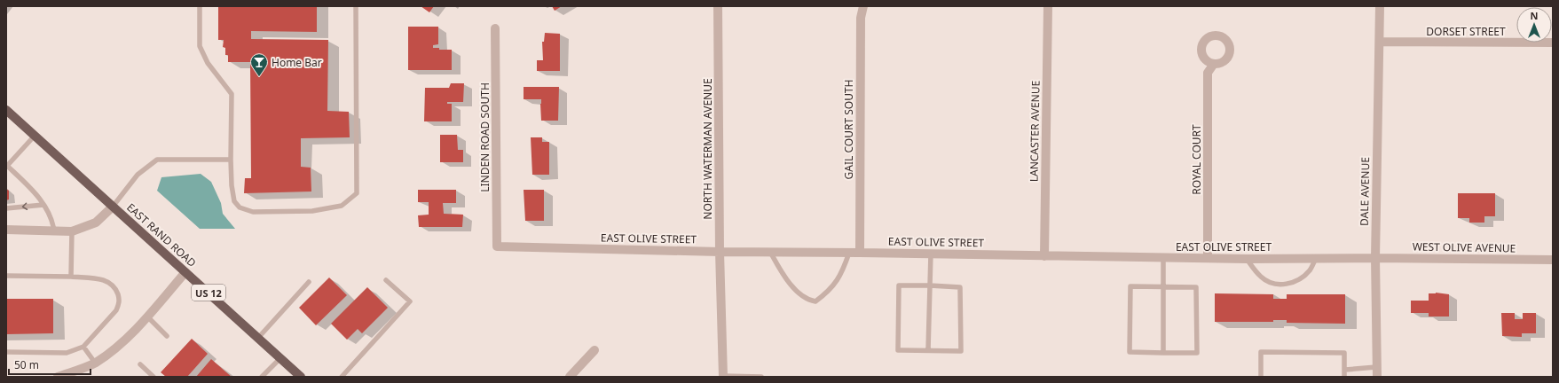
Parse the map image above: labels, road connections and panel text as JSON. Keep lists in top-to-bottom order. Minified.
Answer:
{"streets":{"main road":["EAST RAND ROAD","US 12"],"street":["DORSET STREET","GAIL COURT SOUTH","LANCASTER AVENUE","LINDEN ROAD SOUTH","NORTH WATERMAN AVENUE","ROYAL COURT","DALE AVENUE","EAST OLIVE STREET","WEST OLIVE AVENUE"]},"crossings":[["DORSET STREET","DALE AVENUE"],["GAIL COURT SOUTH","EAST OLIVE STREET"],["LANCASTER AVENUE","EAST OLIVE STREET"],["LINDEN ROAD SOUTH","EAST OLIVE STREET"],["NORTH WATERMAN AVENUE","EAST OLIVE STREET"],["ROYAL COURT","EAST OLIVE STREET"],["DALE AVENUE","EAST OLIVE STREET"],["DALE AVENUE","WEST OLIVE AVENUE"],["EAST OLIVE STREET","WEST OLIVE AVENUE"]],"places":{"bar":["Home Bar"]},"scale_bar":"50 m","north":"top"}
